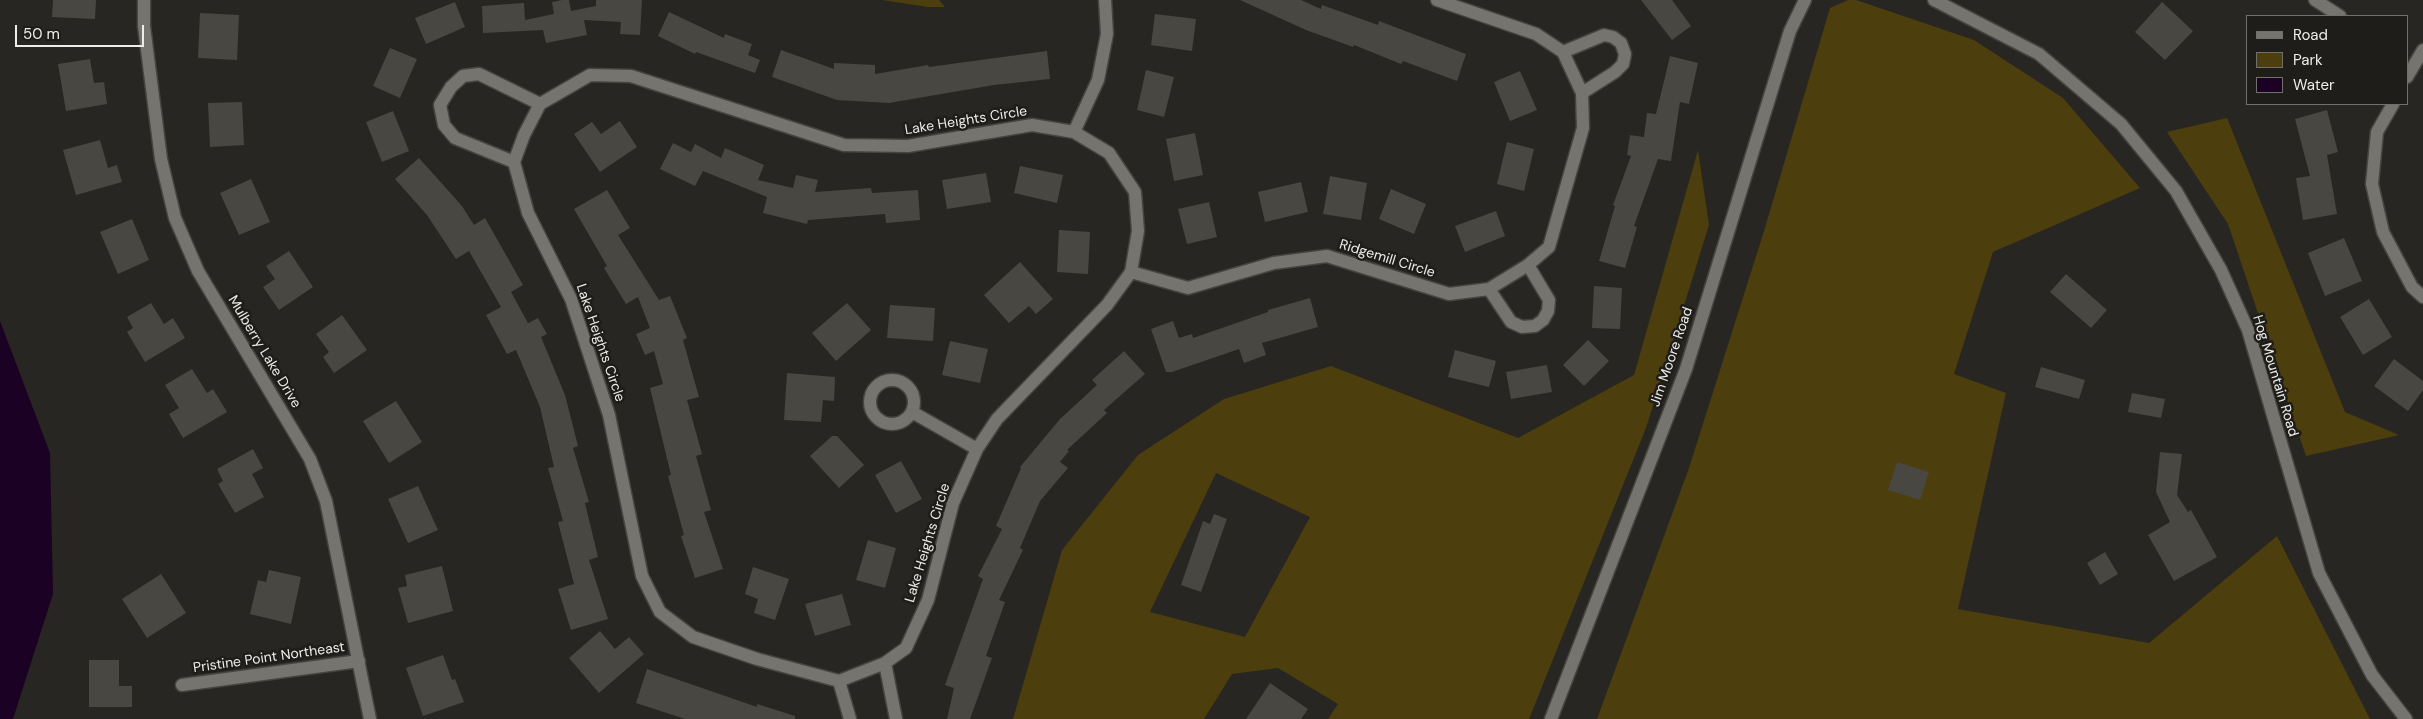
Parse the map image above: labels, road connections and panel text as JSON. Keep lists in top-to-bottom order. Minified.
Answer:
{"streets":{"street":["Lake Heights Circle","Ridgemill Circle","Mulberry Lake Drive","Jim Moore Road","Hog Mountain Road","Pristine Point Northeast"]},"crossings":[["Lake Heights Circle","Ridgemill Circle"],["Mulberry Lake Drive","Pristine Point Northeast"]],"legend":["Road","Park","Water"],"scale_bar":"50 m"}
